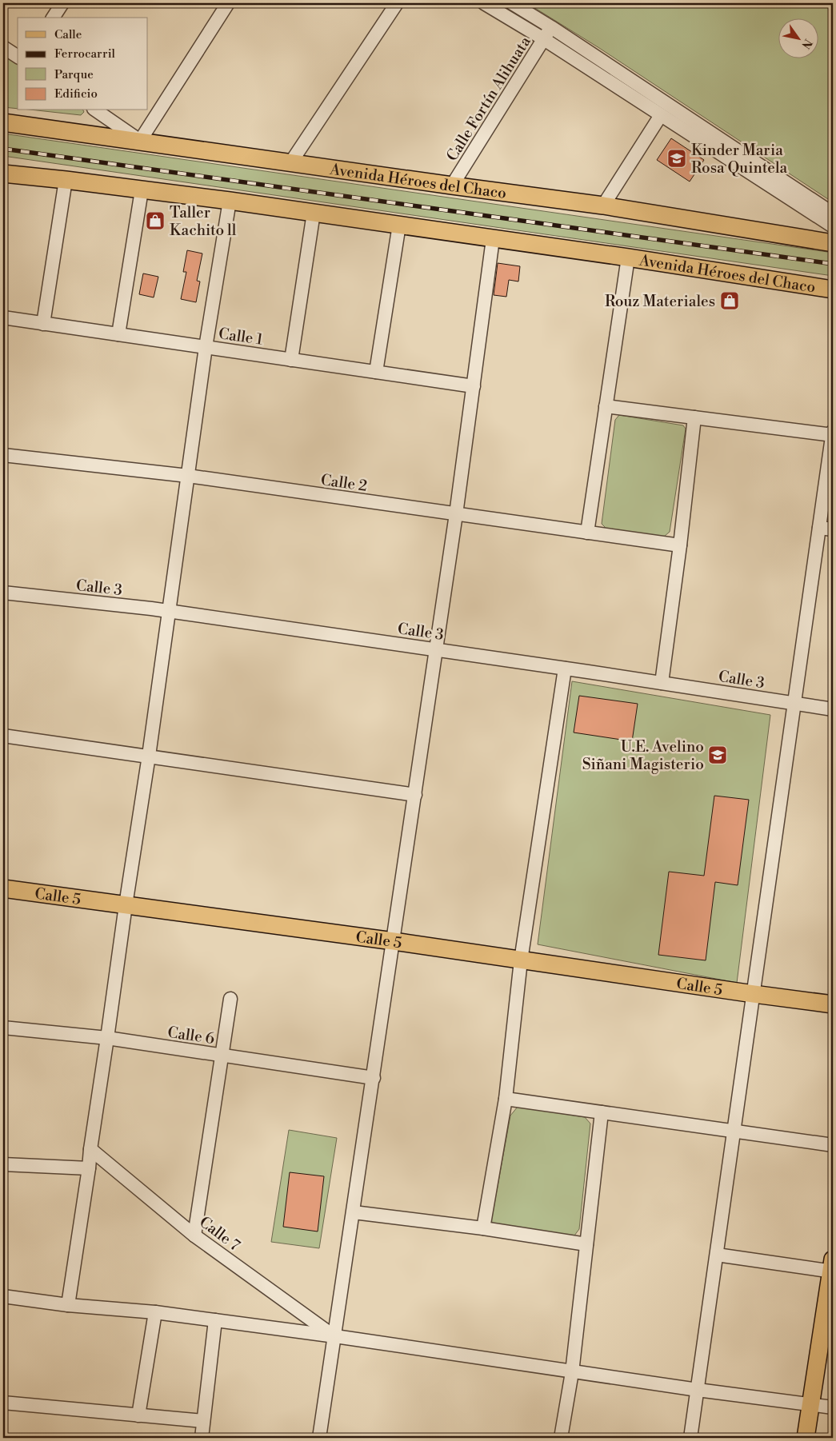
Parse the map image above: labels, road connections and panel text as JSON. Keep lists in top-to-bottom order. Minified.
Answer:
{"streets":{"main road":["Avenida Héroes del Chaco","Calle 5"],"street":["Calle Fortín Alihuata","Calle 1","Calle 2","Calle 3","Calle 6","Calle 7"]},"crossings":[["Calle Fortín Alihuata","Avenida Héroes del Chaco"]],"places":{"school or university":["Kinder Maria Rosa Quintela","U.E. Avelino Siñani Magisterio"],"shop":["Taller Kachito ll","Rouz Materiales"]},"legend":["Calle","Ferrocarril","Parque","Edificio"],"north":"bottom right"}
